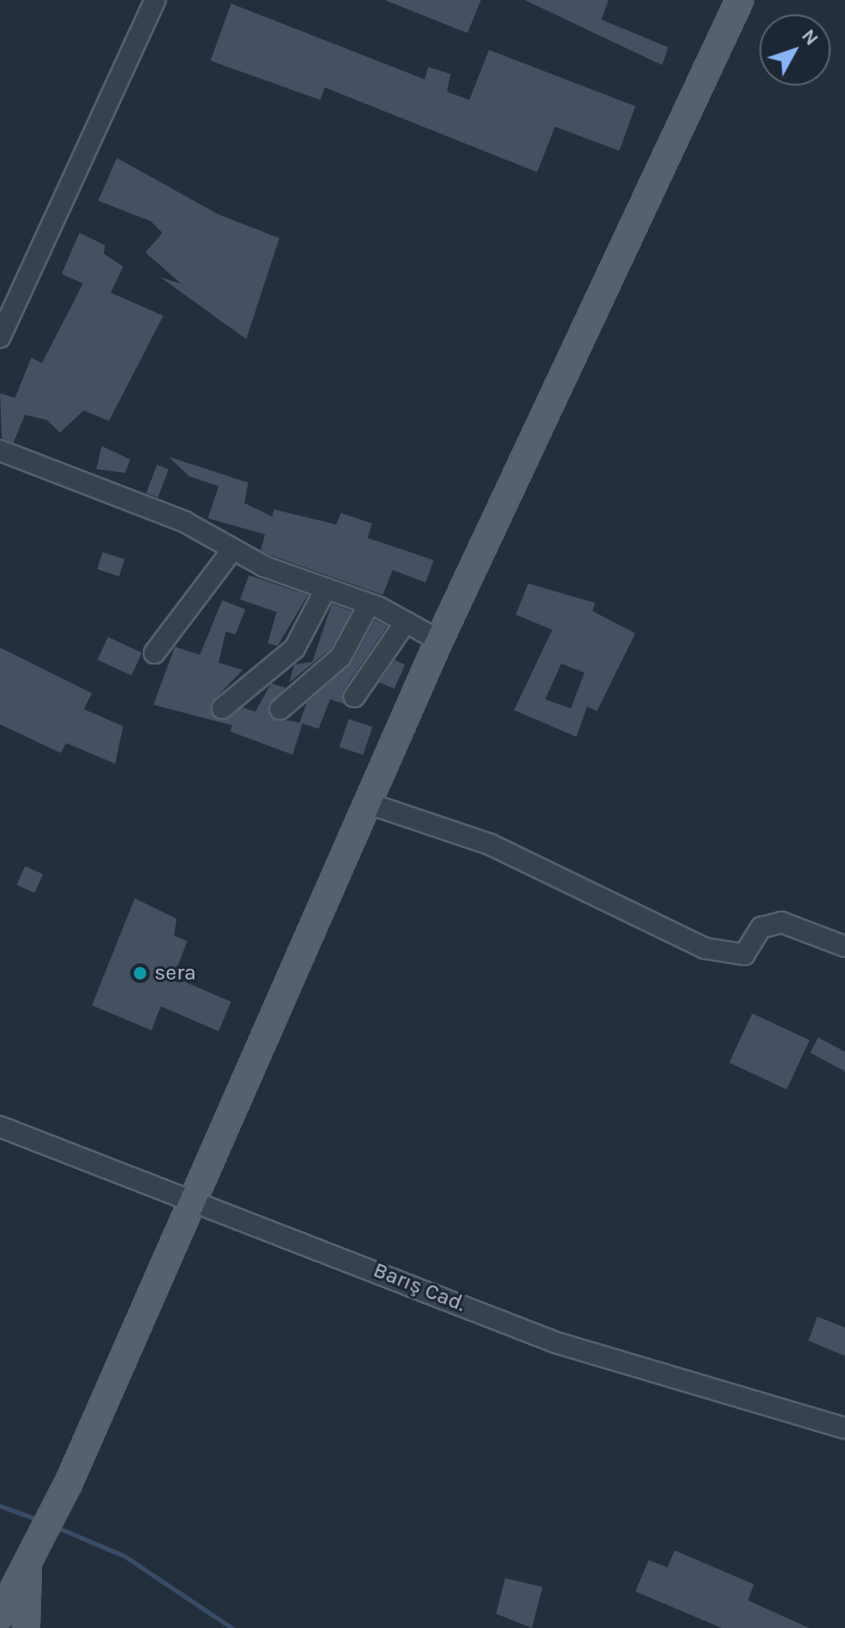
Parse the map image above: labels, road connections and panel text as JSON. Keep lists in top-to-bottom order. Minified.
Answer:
{"streets":{"street":["Barış Cad."]},"places":["sera"],"north":"top right"}
